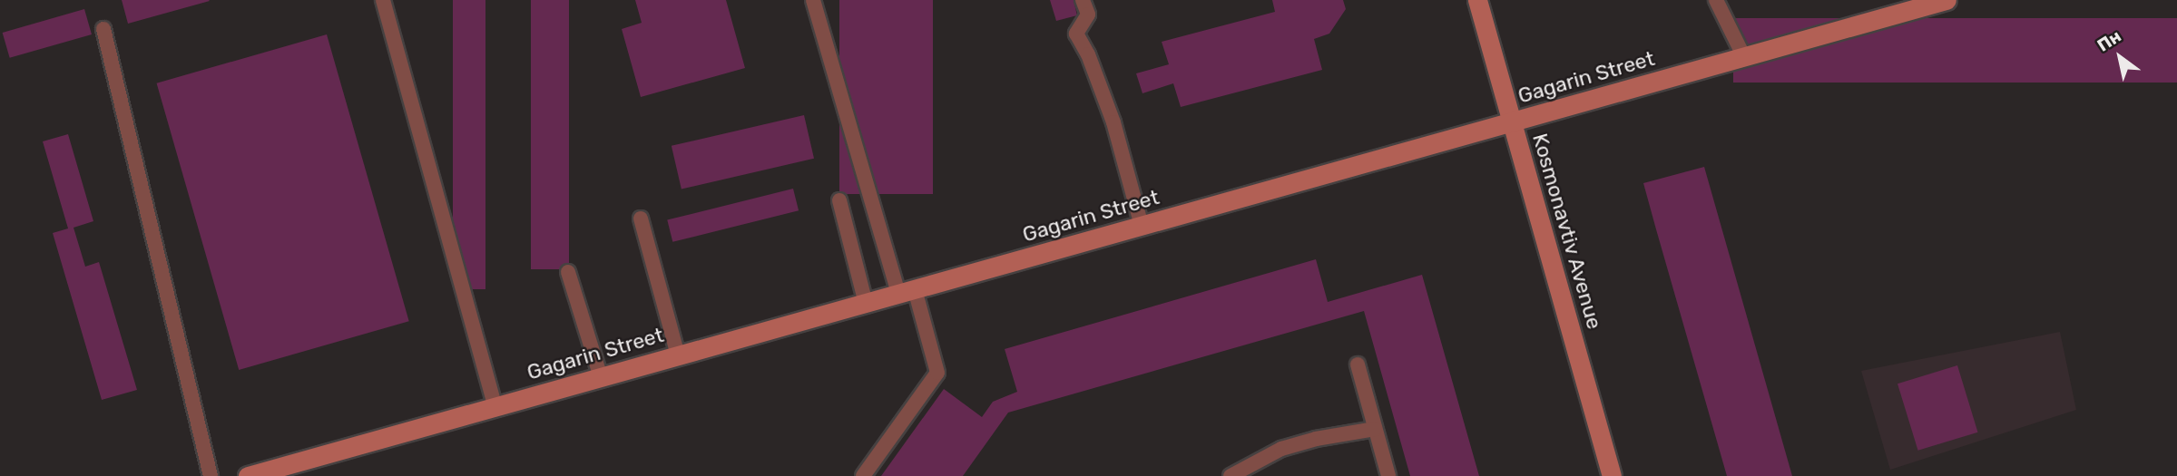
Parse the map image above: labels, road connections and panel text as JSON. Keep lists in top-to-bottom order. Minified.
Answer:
{"streets":{"street":["Gagarin Street","Kosmonavtiv Avenue"]},"crossings":[["Gagarin Street","Kosmonavtiv Avenue"]],"north":"top left"}
